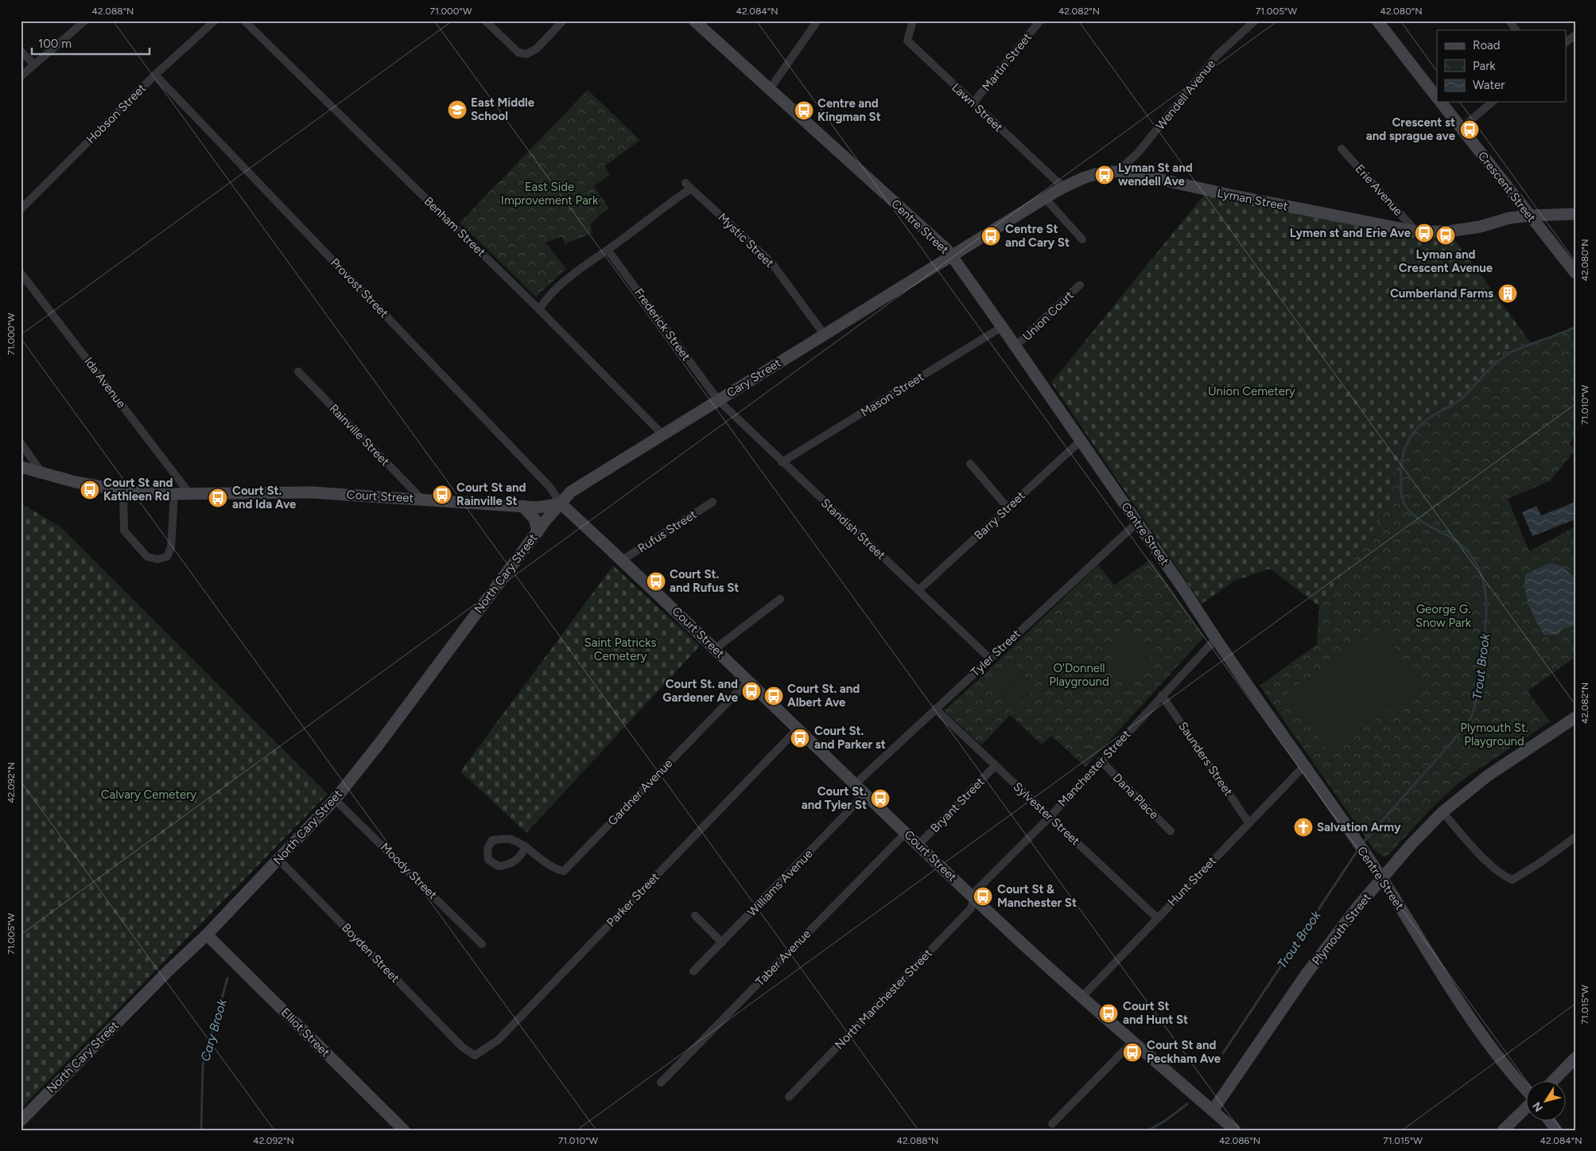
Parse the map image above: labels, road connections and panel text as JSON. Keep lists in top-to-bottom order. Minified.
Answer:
{"streets":{"main road":["Crescent Street","Lyman Street","Centre Street","Cary Street","Court Street","North Cary Street","Plymouth Street","Elliot Street"],"street":["Martin Street","Wendell Avenue","Lawn Street","Hobson Street","Erie Avenue","Benham Street","Mystic Street","Provost Street","Union Court","Frederick Street","Ida Avenue","Mason Street","Rainville Street","Barry Street","Standish Street","Rufus Street","Tyler Street","Saunders Street","Manchester Street","Gardner Avenue","Dana Place","Bryant Street","Sylvester Street","Moody Street","Hunt Street","Williams Avenue","Parker Street","Boyden Street","Taber Avenue","North Manchester Street"]},"crossings":[["Martin Street","Lawn Street"],["Wendell Avenue","Lyman Street"],["Lawn Street","Lyman Street"],["Hobson Street","Provost Street"],["Crescent Street","Lyman Street"],["Erie Avenue","Lyman Street"],["Lyman Street","Centre Street"],["Lyman Street","Cary Street"],["Benham Street","Cary Street"],["Centre Street","Union Court"],["Centre Street","Cary Street"],["Centre Street","Mason Street"],["Centre Street","Barry Street"],["Centre Street","Tyler Street"],["Centre Street","Manchester Street"],["Centre Street","Hunt Street"],["Centre Street","Plymouth Street"],["Mystic Street","Frederick Street"],["Mystic Street","Cary Street"],["Provost Street","Cary Street"],["Provost Street","Court Street"],["Provost Street","North Cary Street"],["Frederick Street","Cary Street"],["Frederick Street","Standish Street"],["Cary Street","Court Street"],["Cary Street","Standish Street"],["Cary Street","North Cary Street"],["Ida Avenue","Court Street"],["Mason Street","Standish Street"],["Rainville Street","Court Street"],["Court Street","Rufus Street"],["Court Street","North Cary Street"],["Court Street","Tyler Street"],["Court Street","Manchester Street"],["Court Street","Gardner Avenue"],["Court Street","Bryant Street"],["Court Street","Hunt Street"],["Court Street","Williams Avenue"],["Court Street","Parker Street"],["Court Street","Plymouth Street"],["Court Street","Taber Avenue"],["Court Street","North Manchester Street"],["Barry Street","Standish Street"],["Standish Street","Tyler Street"],["North Cary Street","Moody Street"],["North Cary Street","Boyden Street"],["North Cary Street","Elliot Street"],["Tyler Street","Sylvester Street"],["Saunders Street","Manchester Street"],["Saunders Street","Hunt Street"],["Manchester Street","Dana Place"],["Manchester Street","Sylvester Street"],["Manchester Street","North Manchester Street"],["Bryant Street","Sylvester Street"],["Sylvester Street","Hunt Street"],["Parker Street","Boyden Street"]],"water":["Trout Brook","Cary Brook"],"parks":["East Side Improvement Park","Union Cemetery","George G. Snow Park","Saint Patricks Cemetery","O'Donnell Playground","Plymouth St. Playground","Calvary Cemetery"],"places":{"school or university":["East Middle School"],"bus stop":["Centre and Kingman St","Crescent st and sprague ave","Lyman St and wendell Ave","Lymen st and Erie Ave","Lyman and Crescent Avenue","Centre St and Cary St","Court St and Kathleen Rd","Court St and Rainville St","Court St. and Ida Ave","Court St. and Rufus St","Court St. and Gardener Ave","Court St. and Albert Ave","Court St. and Parker st","Court St. and Tyler St","Court St & Manchester St","Court St and Hunt St","Court St and Peckham Ave"],"building":["Cumberland Farms"],"church":["Salvation Army"]},"legend":["Road","Park","Water"],"scale_bar":"100 m","north":"bottom left","coordinates":["42.088°N","71.000°W","42.084°N","42.082°N","71.005°W","42.080°N","71.010°W","42.092°N","71.015°W","42.086°N"]}
